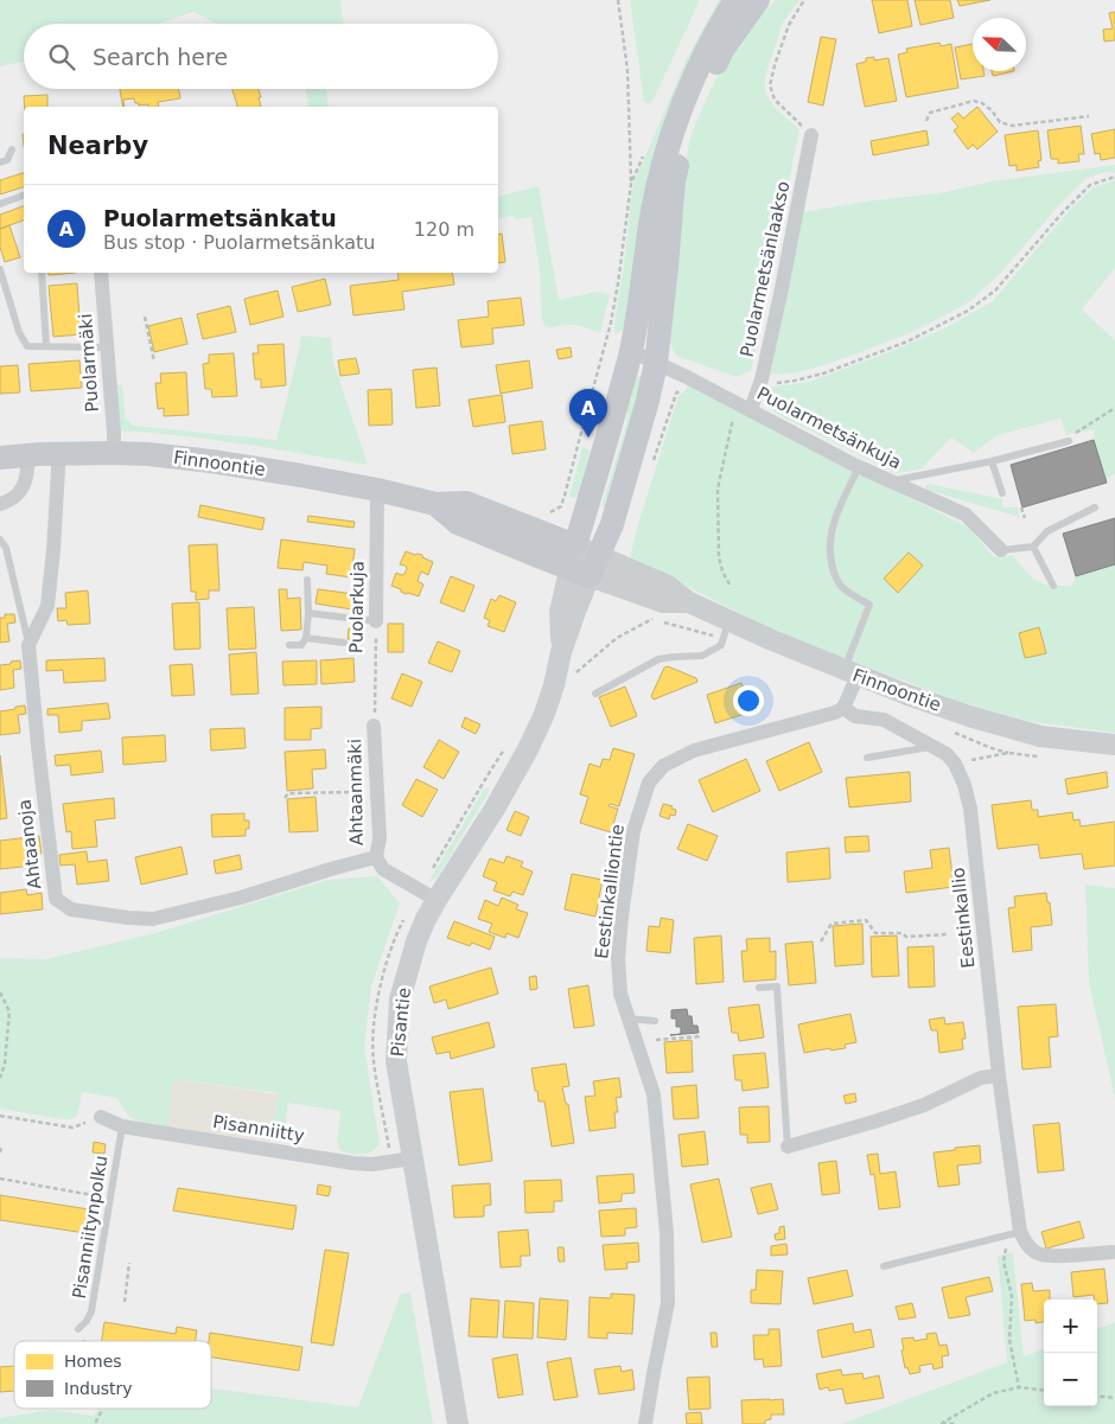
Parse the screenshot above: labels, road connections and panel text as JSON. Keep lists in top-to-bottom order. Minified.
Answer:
{"streets":{"main road":["Finnoontie"],"street":["Puolarmetsänlaakso","Puolarmäki","Puolarmetsänkuja","Puolarkuja","Ahtaanmäki","Ahtaanoja","Eestinkalliontie","Eestinkallio","Pisantie","Pisanniitty"],"lane":["Pisanniitynpolku"]},"crossings":[["Puolarmetsänlaakso","Puolarmetsänkuja"],["Puolarmäki","Finnoontie"],["Finnoontie","Puolarkuja"],["Finnoontie","Pisantie"],["Puolarkuja","Ahtaanmäki"],["Ahtaanmäki","Ahtaanoja"],["Pisantie","Pisanniitty"],["Pisanniitty","Pisanniitynpolku"]],"legend":["Homes","Industry"],"north":"top left","page":{"search":"Search here","heading":"Nearby","list":[{"mark":"A","name":"Puolarmetsänkatu","note":"Bus stop · Puolarmetsänkatu","value":"120 m"}],"pins":"A","map_buttons":["+","−"]}}
